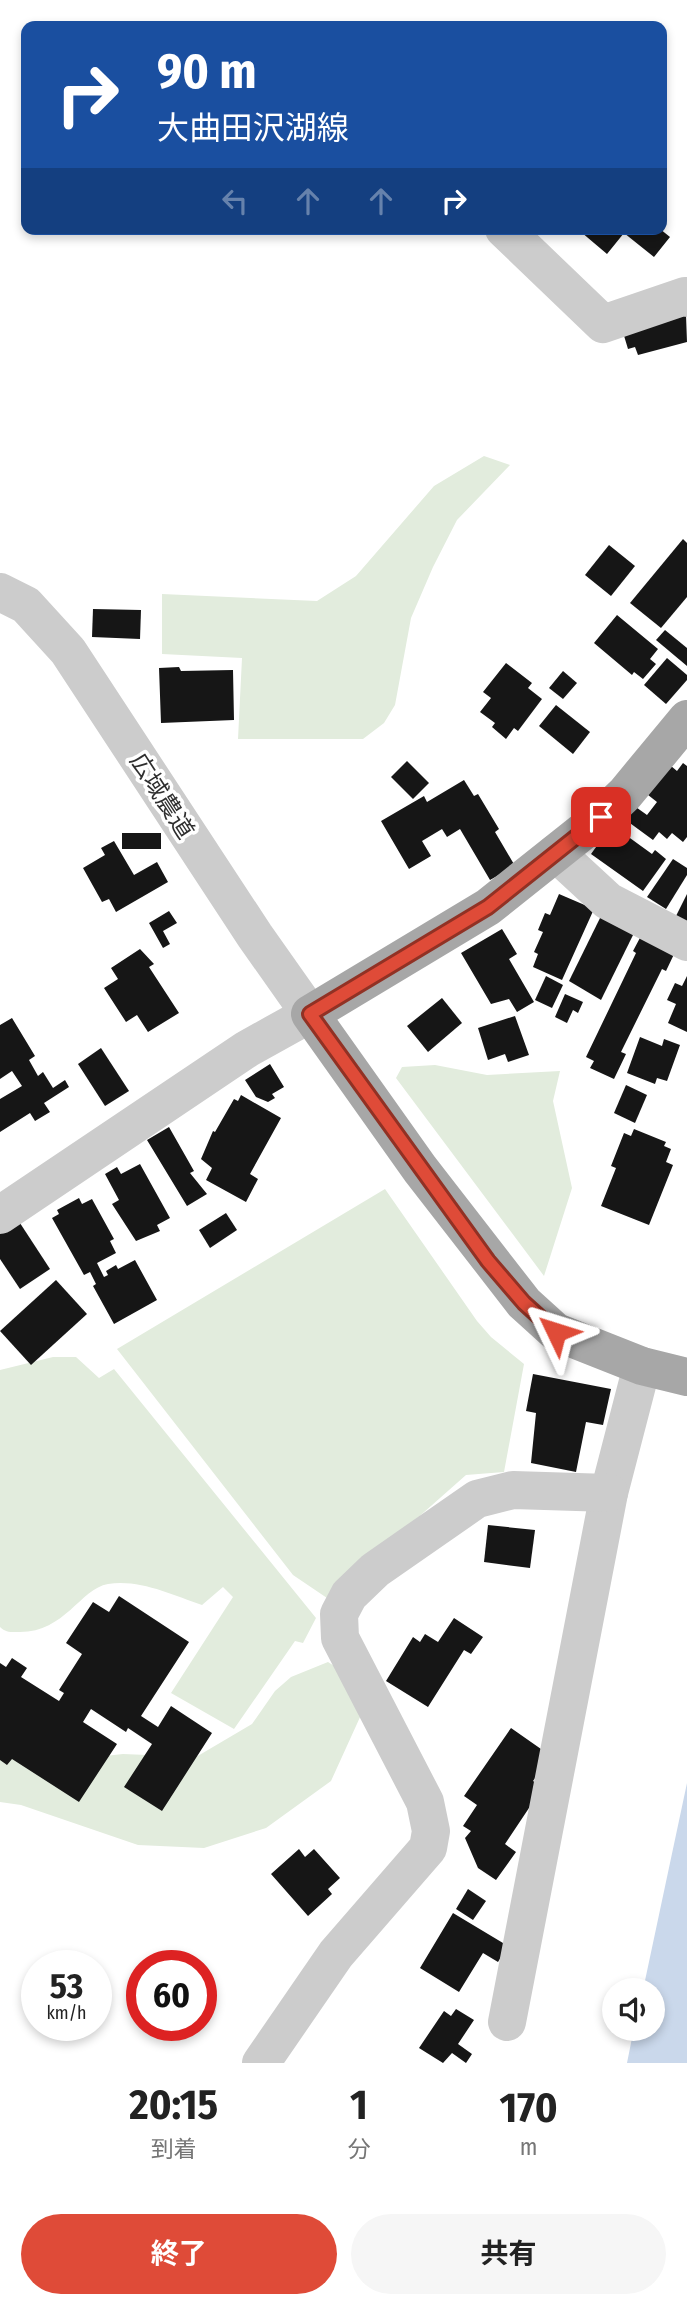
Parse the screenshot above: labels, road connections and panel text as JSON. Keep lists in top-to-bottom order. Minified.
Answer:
{"streets":{"street":["広域農道"]},"page":{"turn":["90 m","大曲田沢湖線"],"speed":"53 km/h","limit":"60","eta":["20:15","到着","1","分","170","m"],"buttons":["終了","共有"]}}
